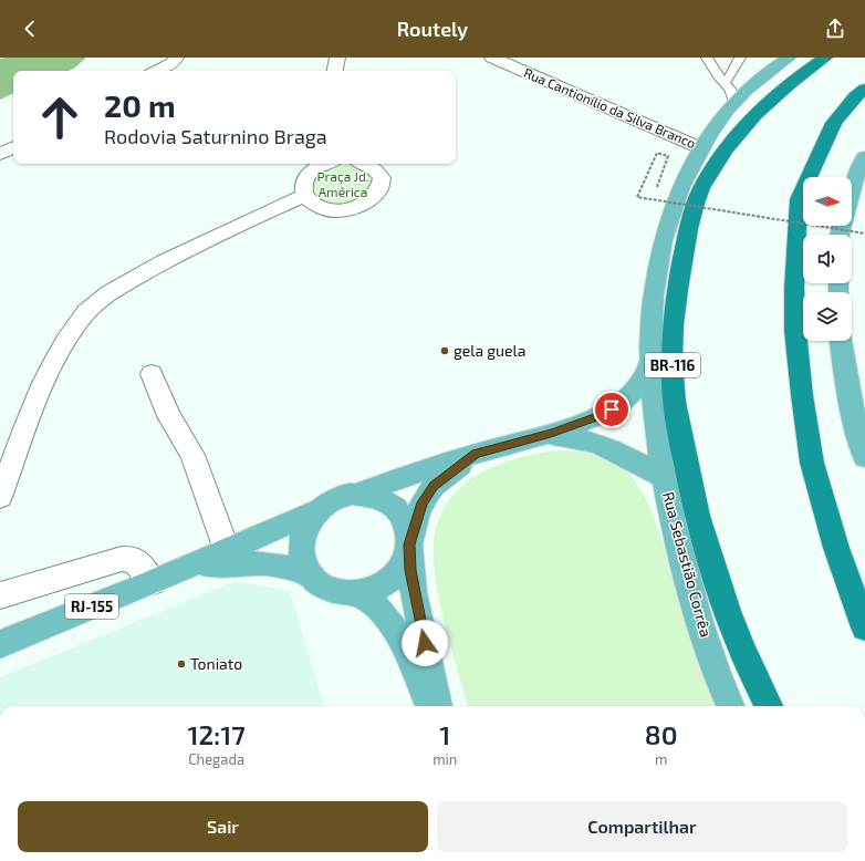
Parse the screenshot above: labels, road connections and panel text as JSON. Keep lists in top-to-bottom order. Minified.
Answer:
{"streets":{"highway":["BR-116"],"main road":["Rua Sebastião Corrêa","RJ-155"],"street":["Rua Cantionílio da Silva Branco"]},"crossings":[["Rua Cantionílio da Silva Branco","Rua Sebastião Corrêa"],["Rua Sebastião Corrêa","RJ-155"]],"parks":["Praça Jd. América"],"places":["gela guela","Toniato"],"north":"right","page":{"header":"Routely","turn":["20 m","Rodovia Saturnino Braga"],"eta":["12:17","Chegada","1","min","80","m"],"buttons":["Sair","Compartilhar"]}}
